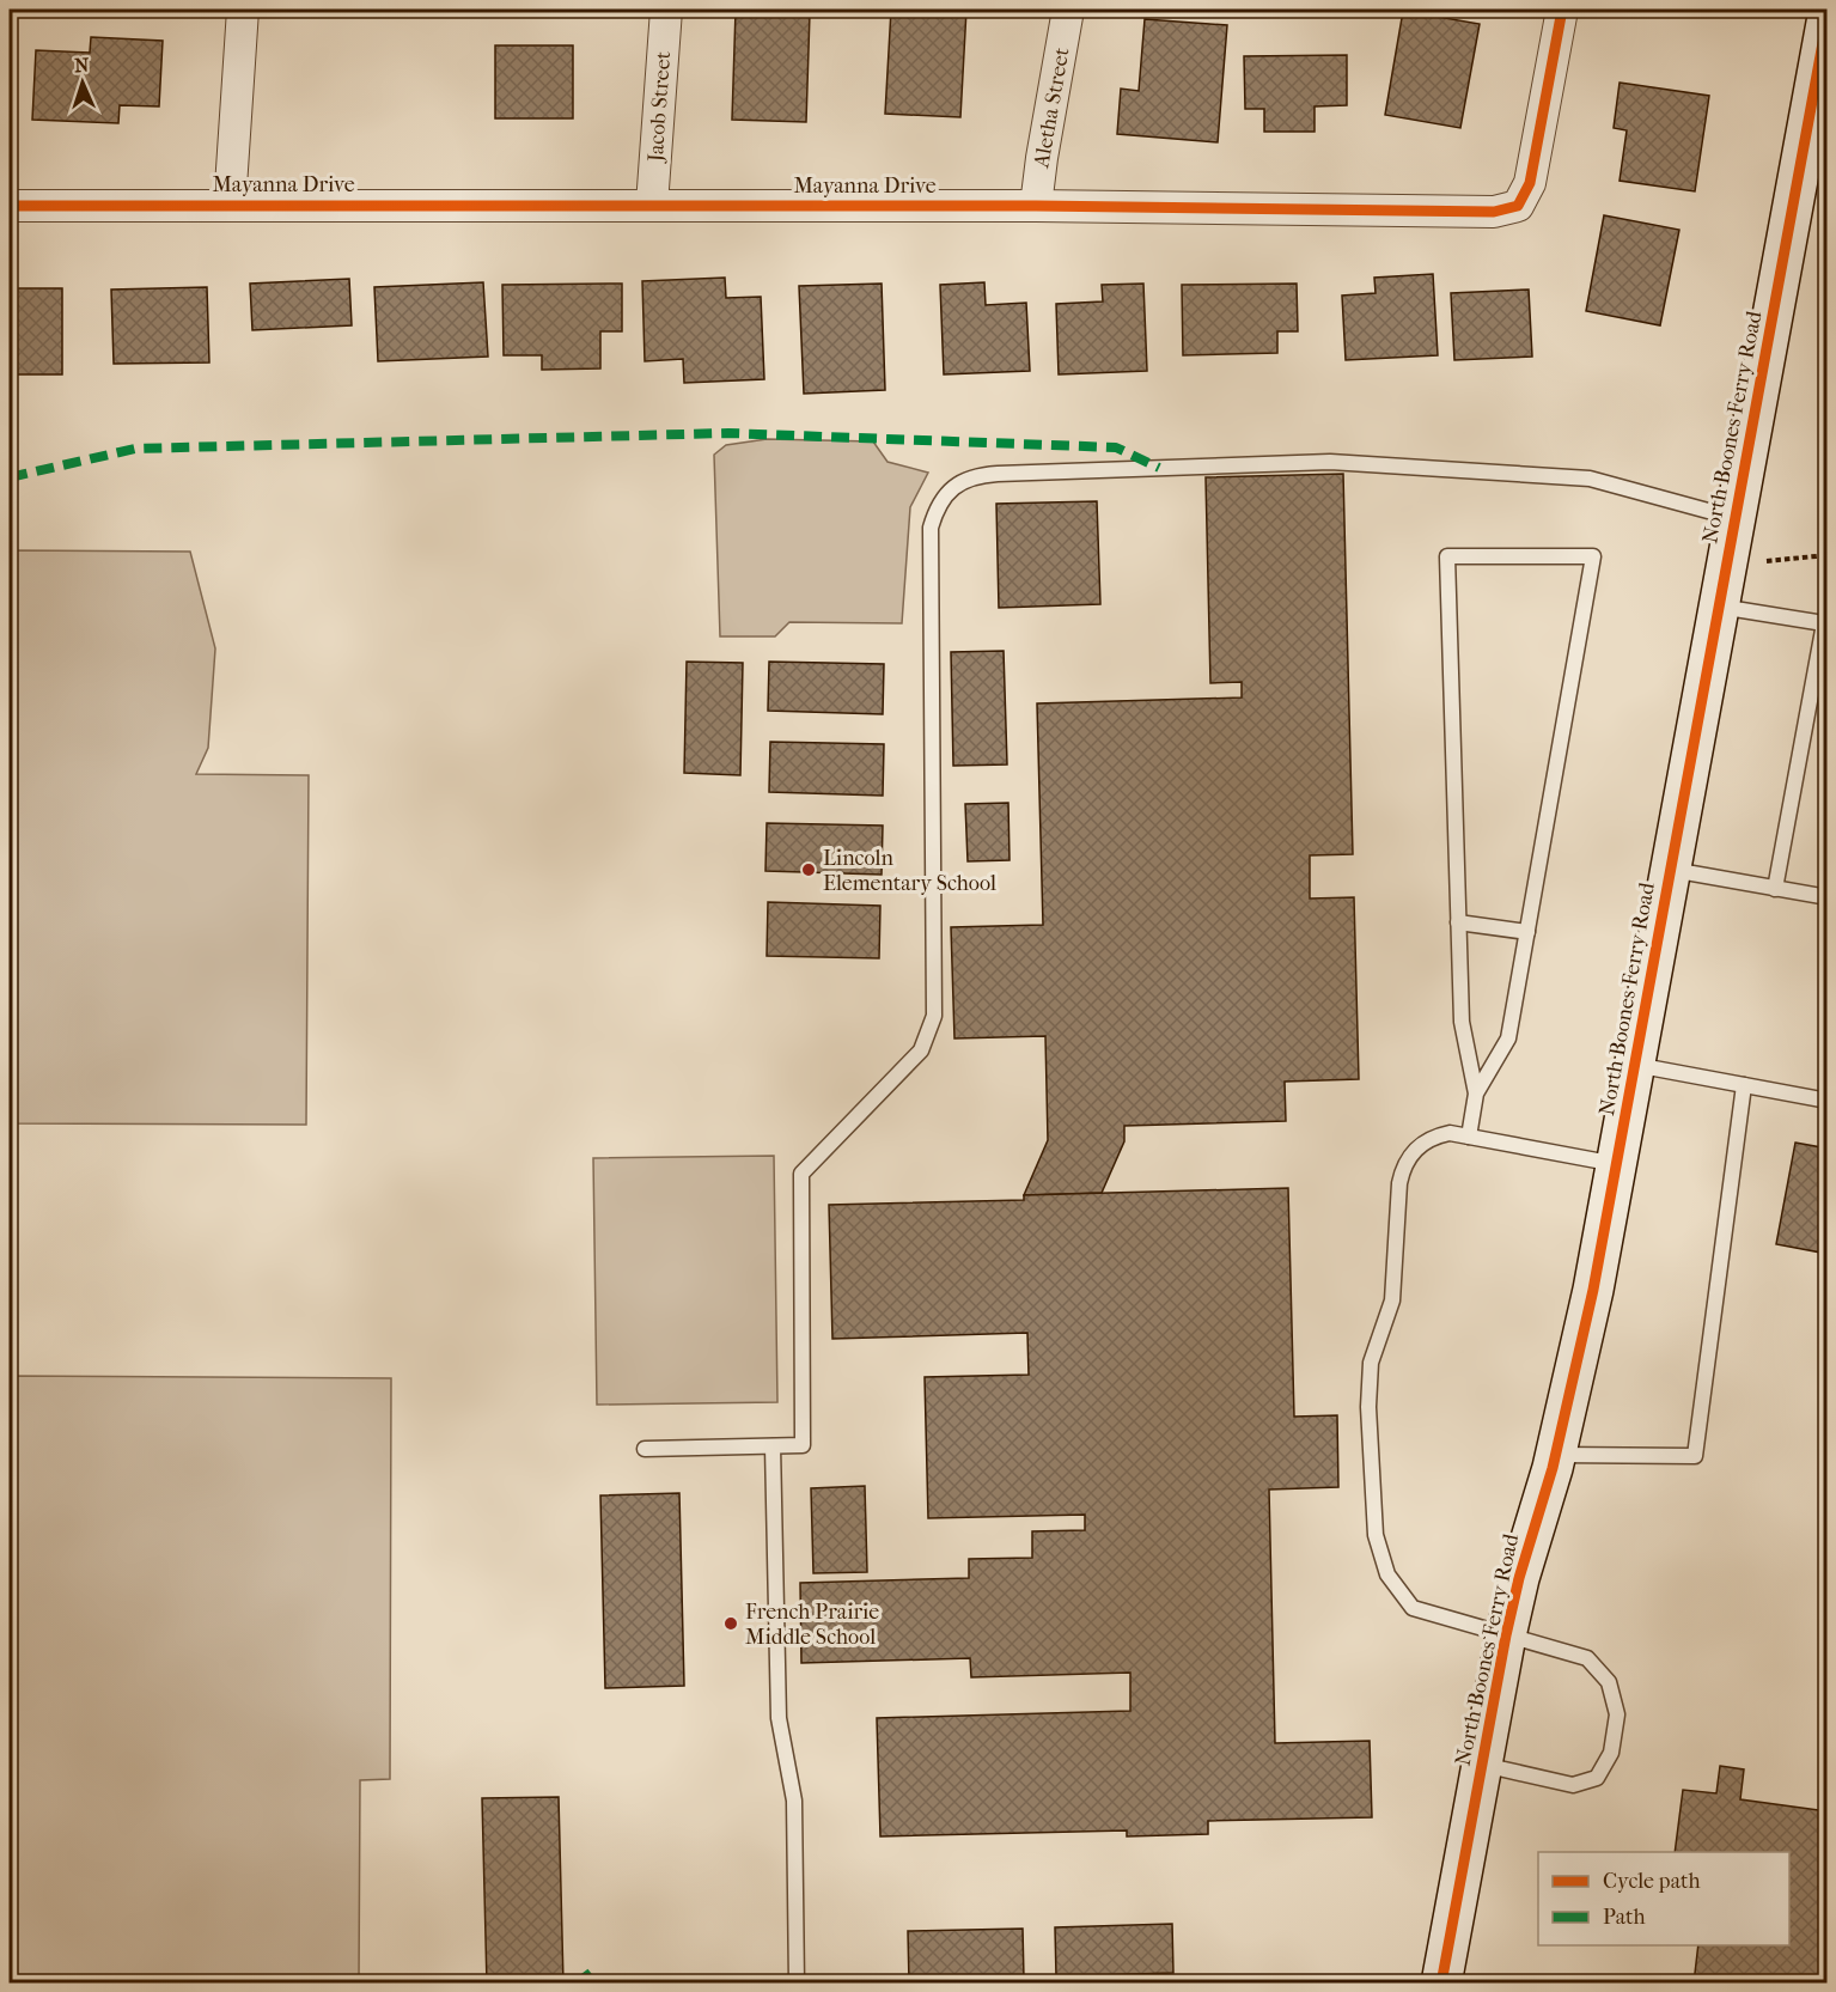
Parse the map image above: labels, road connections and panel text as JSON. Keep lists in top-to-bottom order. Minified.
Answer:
{"streets":{"main road":["North Boones Ferry Road"],"street":["Jacob Street","Aletha Street","Mayanna Drive"]},"crossings":[["Jacob Street","Mayanna Drive"],["Aletha Street","Mayanna Drive"]],"places":["Lincoln Elementary School","French Prairie Middle School"],"legend":["Cycle path","Path"],"north":"top"}
